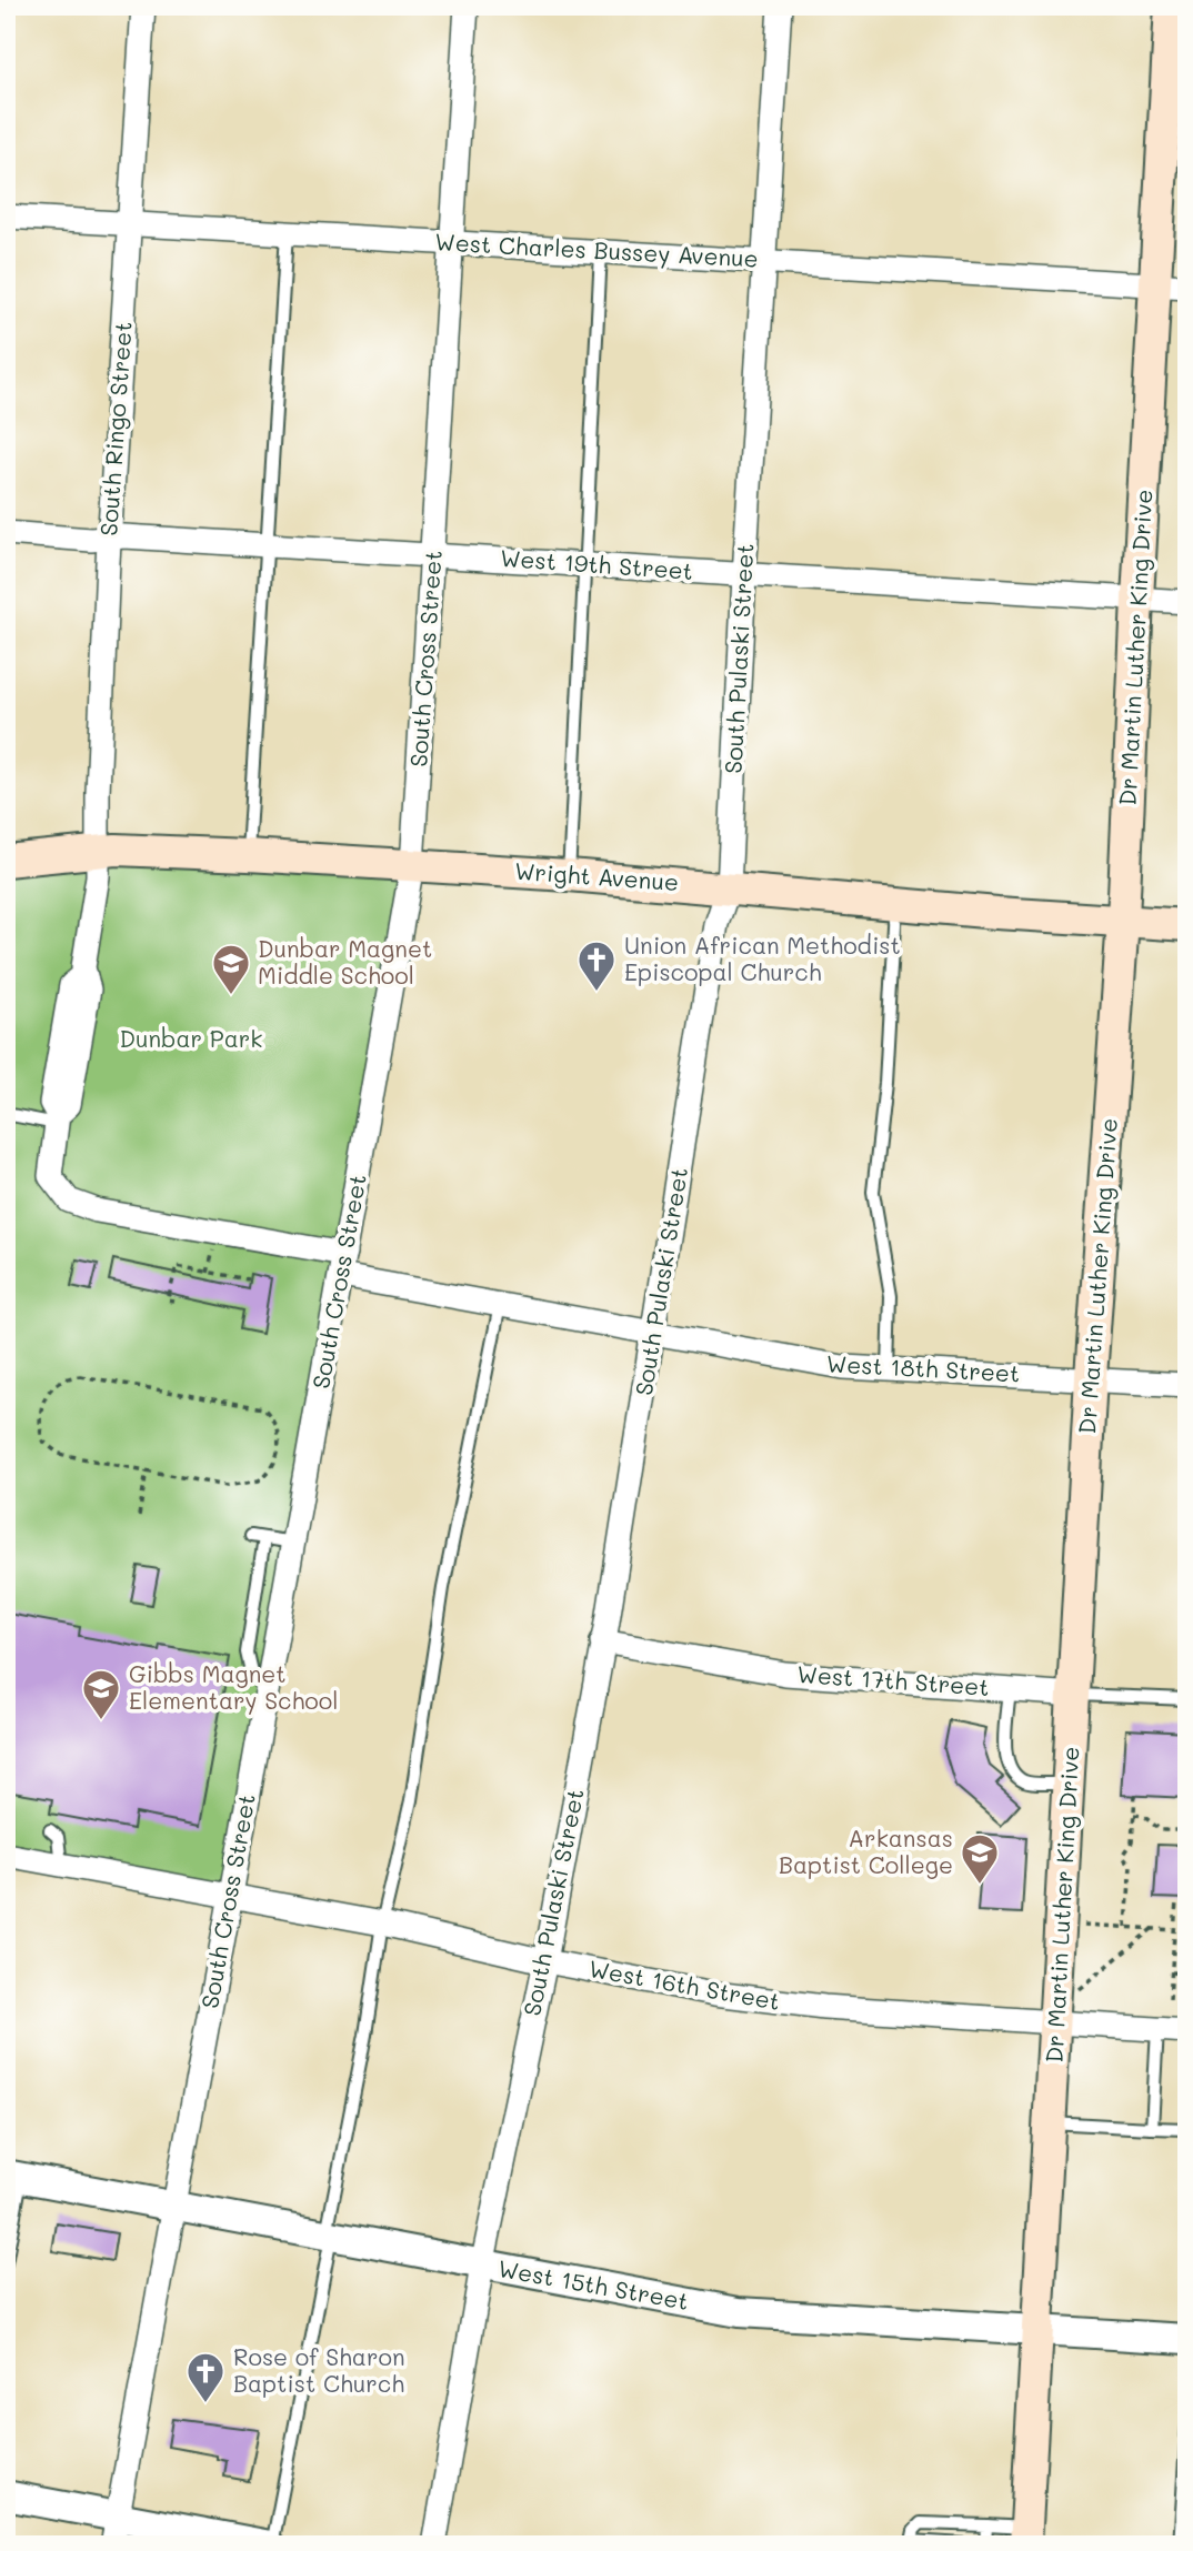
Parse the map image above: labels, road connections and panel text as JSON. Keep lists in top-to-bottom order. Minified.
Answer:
{"streets":{"main road":["Dr Martin Luther King Drive","Wright Avenue"],"street":["West Charles Bussey Avenue","South Ringo Street","West 19th Street","South Cross Street","South Pulaski Street","West 18th Street","West 17th Street","West 16th Street","West 15th Street"]},"crossings":[["West Charles Bussey Avenue","South Ringo Street"],["West Charles Bussey Avenue","Dr Martin Luther King Drive"],["West Charles Bussey Avenue","South Cross Street"],["West Charles Bussey Avenue","South Pulaski Street"],["South Ringo Street","West 19th Street"],["South Ringo Street","Wright Avenue"],["South Ringo Street","West 18th Street"],["West 19th Street","Dr Martin Luther King Drive"],["West 19th Street","South Cross Street"],["West 19th Street","South Pulaski Street"],["Dr Martin Luther King Drive","Wright Avenue"],["Dr Martin Luther King Drive","West 18th Street"],["Dr Martin Luther King Drive","West 17th Street"],["Dr Martin Luther King Drive","West 16th Street"],["Dr Martin Luther King Drive","West 15th Street"],["South Cross Street","Wright Avenue"],["South Cross Street","West 18th Street"],["South Cross Street","West 16th Street"],["South Cross Street","West 15th Street"],["South Pulaski Street","Wright Avenue"],["South Pulaski Street","West 18th Street"],["South Pulaski Street","West 17th Street"],["South Pulaski Street","West 16th Street"],["South Pulaski Street","West 15th Street"]],"parks":["Dunbar Park"],"places":{"church":["Union African Methodist Episcopal Church","Rose of Sharon Baptist Church"],"school or university":["Dunbar Magnet Middle School","Gibbs Magnet Elementary School","Arkansas Baptist College"]}}
